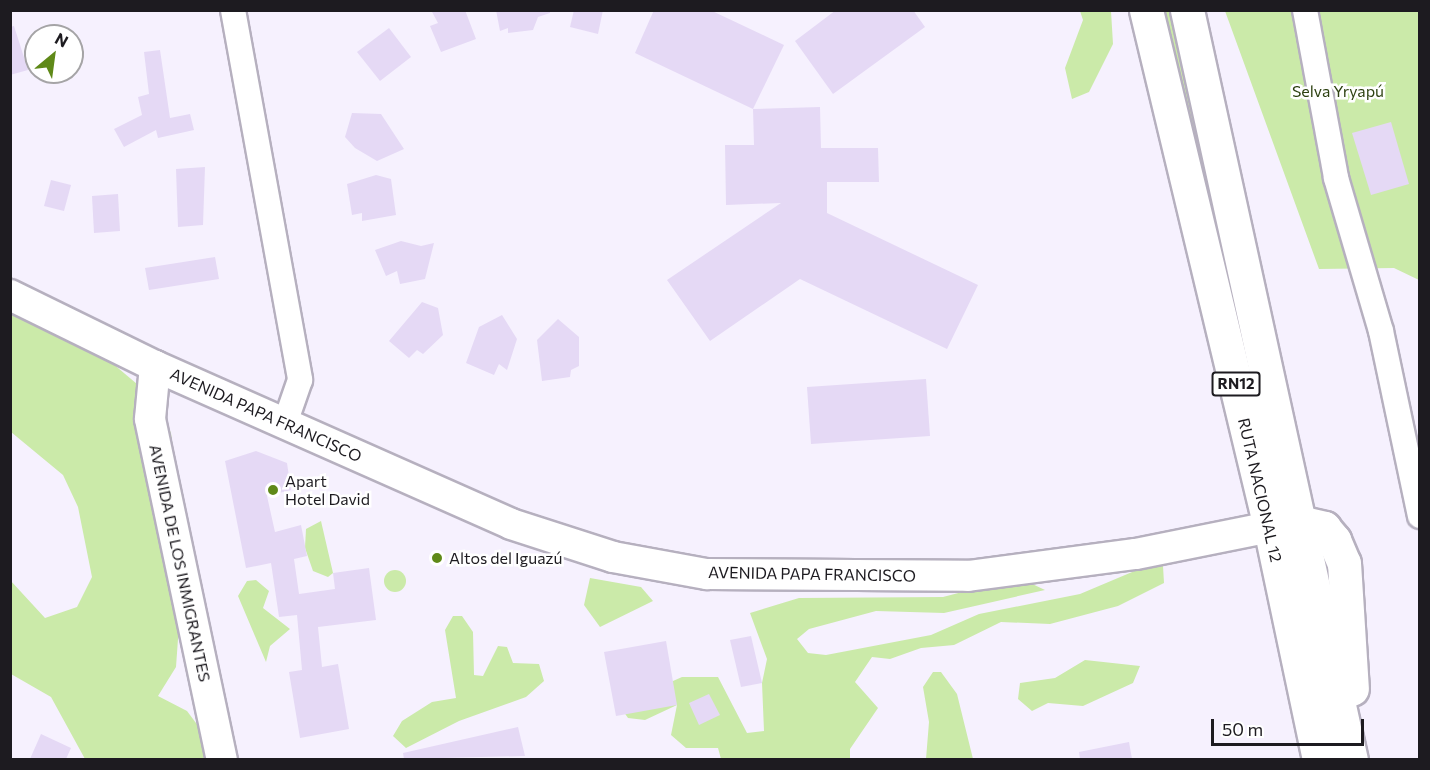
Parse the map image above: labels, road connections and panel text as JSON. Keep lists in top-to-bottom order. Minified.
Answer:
{"streets":{"highway":["RN12","RUTA NACIONAL 12"],"main road":["AVENIDA PAPA FRANCISCO","AVENIDA DE LOS INMIGRANTES"]},"crossings":[["AVENIDA PAPA FRANCISCO","RUTA NACIONAL 12"],["AVENIDA PAPA FRANCISCO","AVENIDA DE LOS INMIGRANTES"]],"parks":["Selva Yryapú"],"places":["Apart Hotel David","Altos del Iguazú"],"scale_bar":"50 m","north":"top right"}
